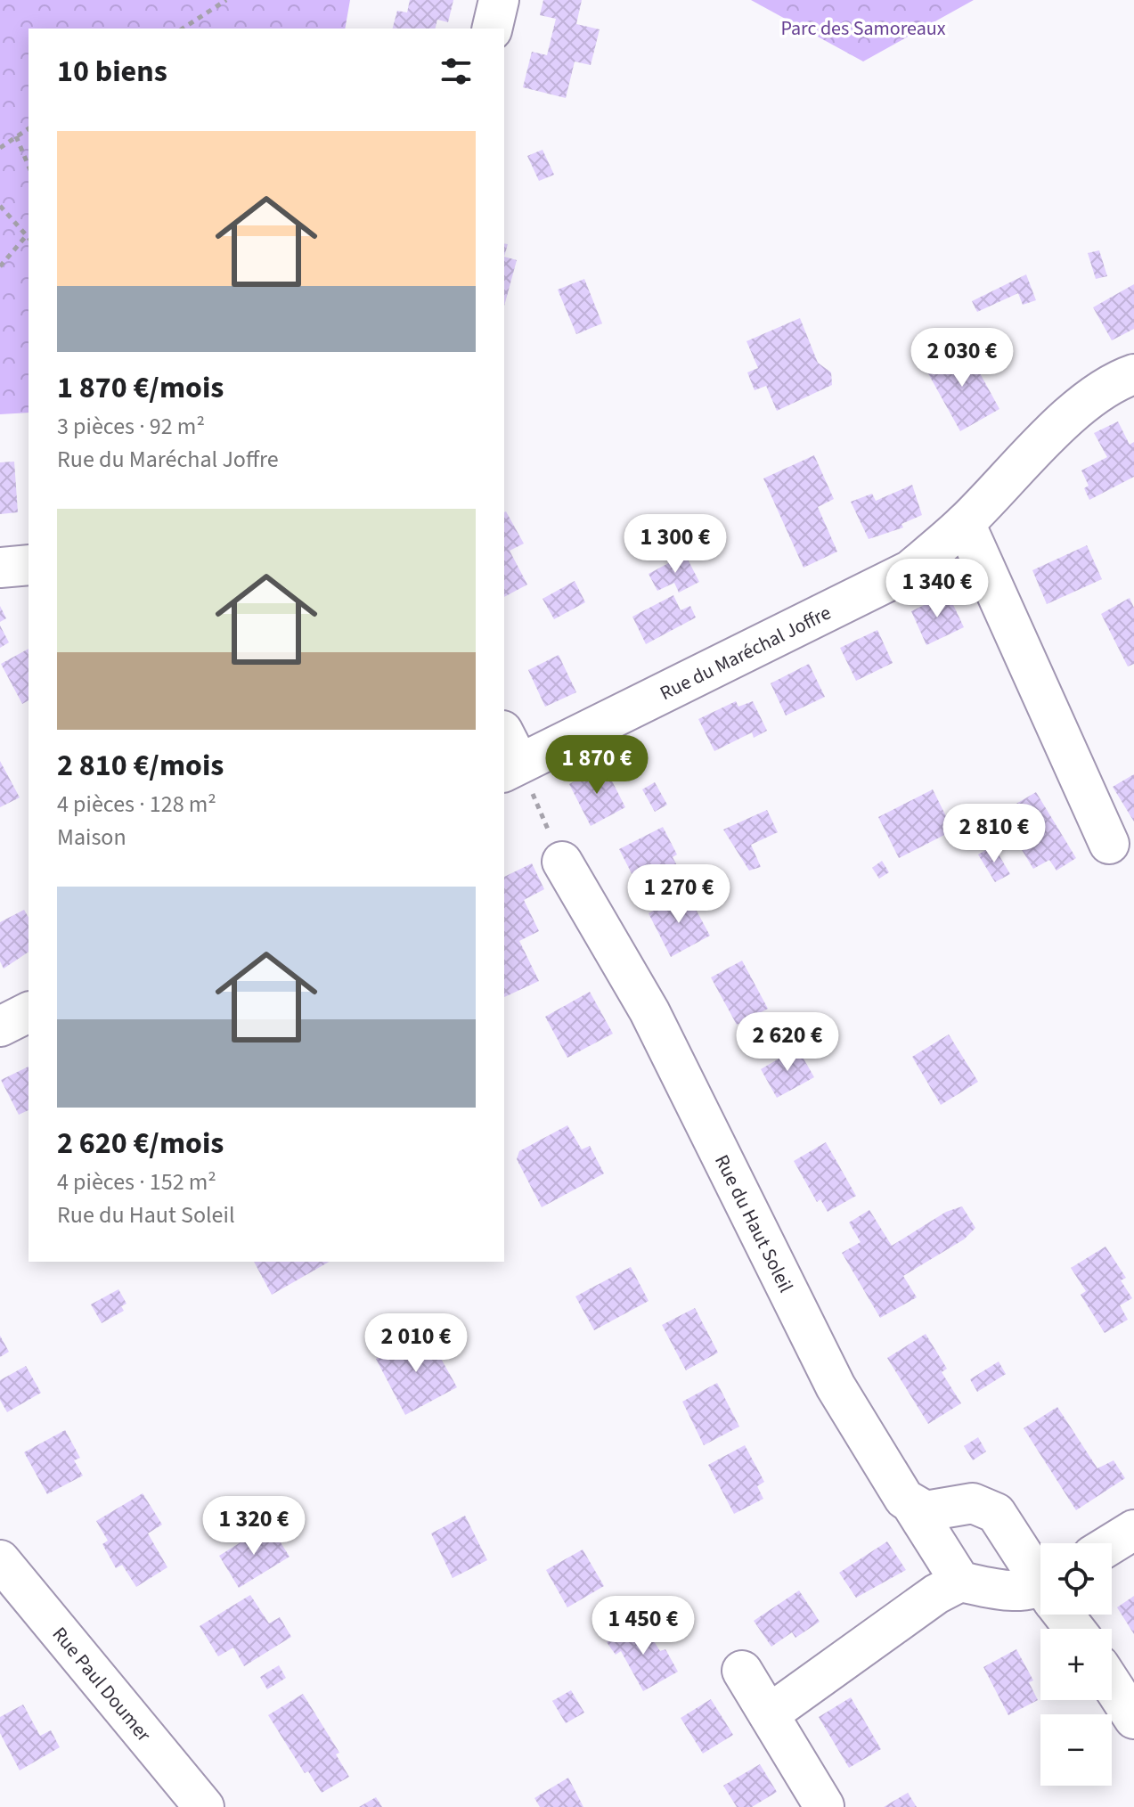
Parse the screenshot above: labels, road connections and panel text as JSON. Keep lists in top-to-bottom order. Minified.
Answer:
{"streets":{"street":["Rue du Maréchal Joffre","Rue du Haut Soleil","Rue Paul Doumer"]},"parks":["Parc des Samoreaux"],"page":{"heading":"10 biens","list":[{"name":"1 870 €/mois","note":"3 pièces · 92 m² · Rue du Maréchal Joffre"},{"name":"2 810 €/mois","note":"4 pièces · 128 m² · Maison"},{"name":"2 620 €/mois","note":"4 pièces · 152 m² · Rue du Haut Soleil"}],"price":["2 030 €","1 300 €","1 340 €","1 870 €","2 810 €","1 270 €","2 620 €","2 010 €","1 320 €","1 450 €"],"map_buttons":["+","−"]}}
